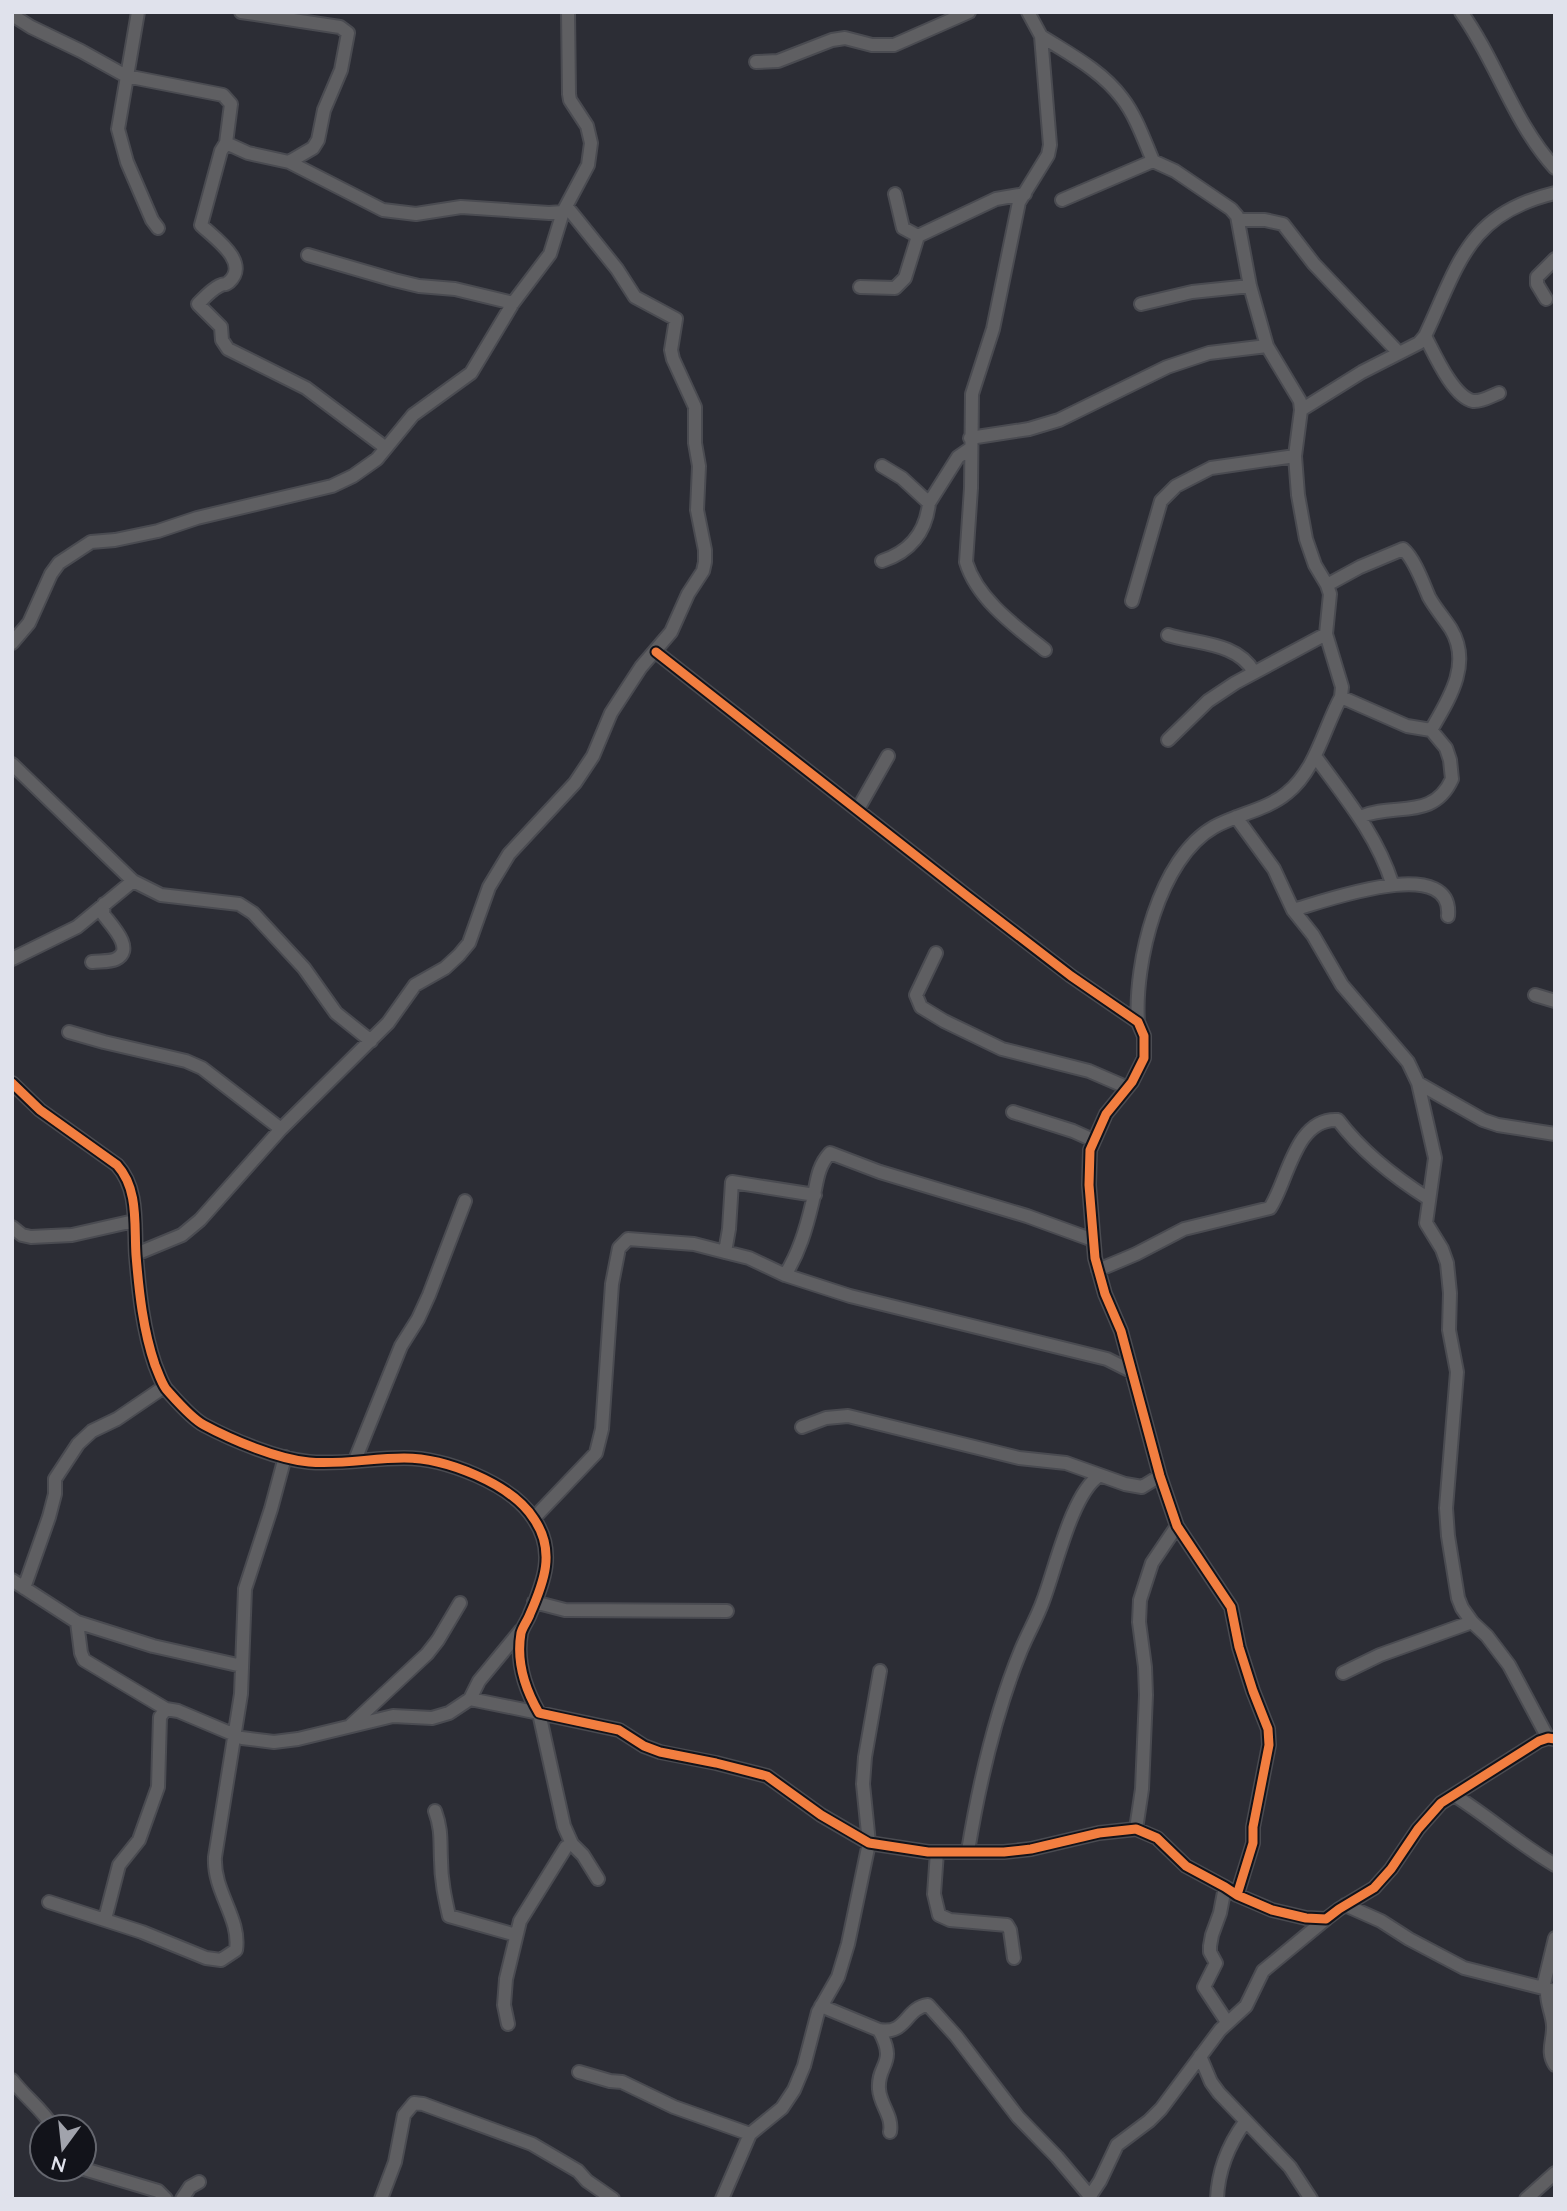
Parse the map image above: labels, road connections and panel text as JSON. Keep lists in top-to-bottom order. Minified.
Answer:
{"north":"bottom"}
